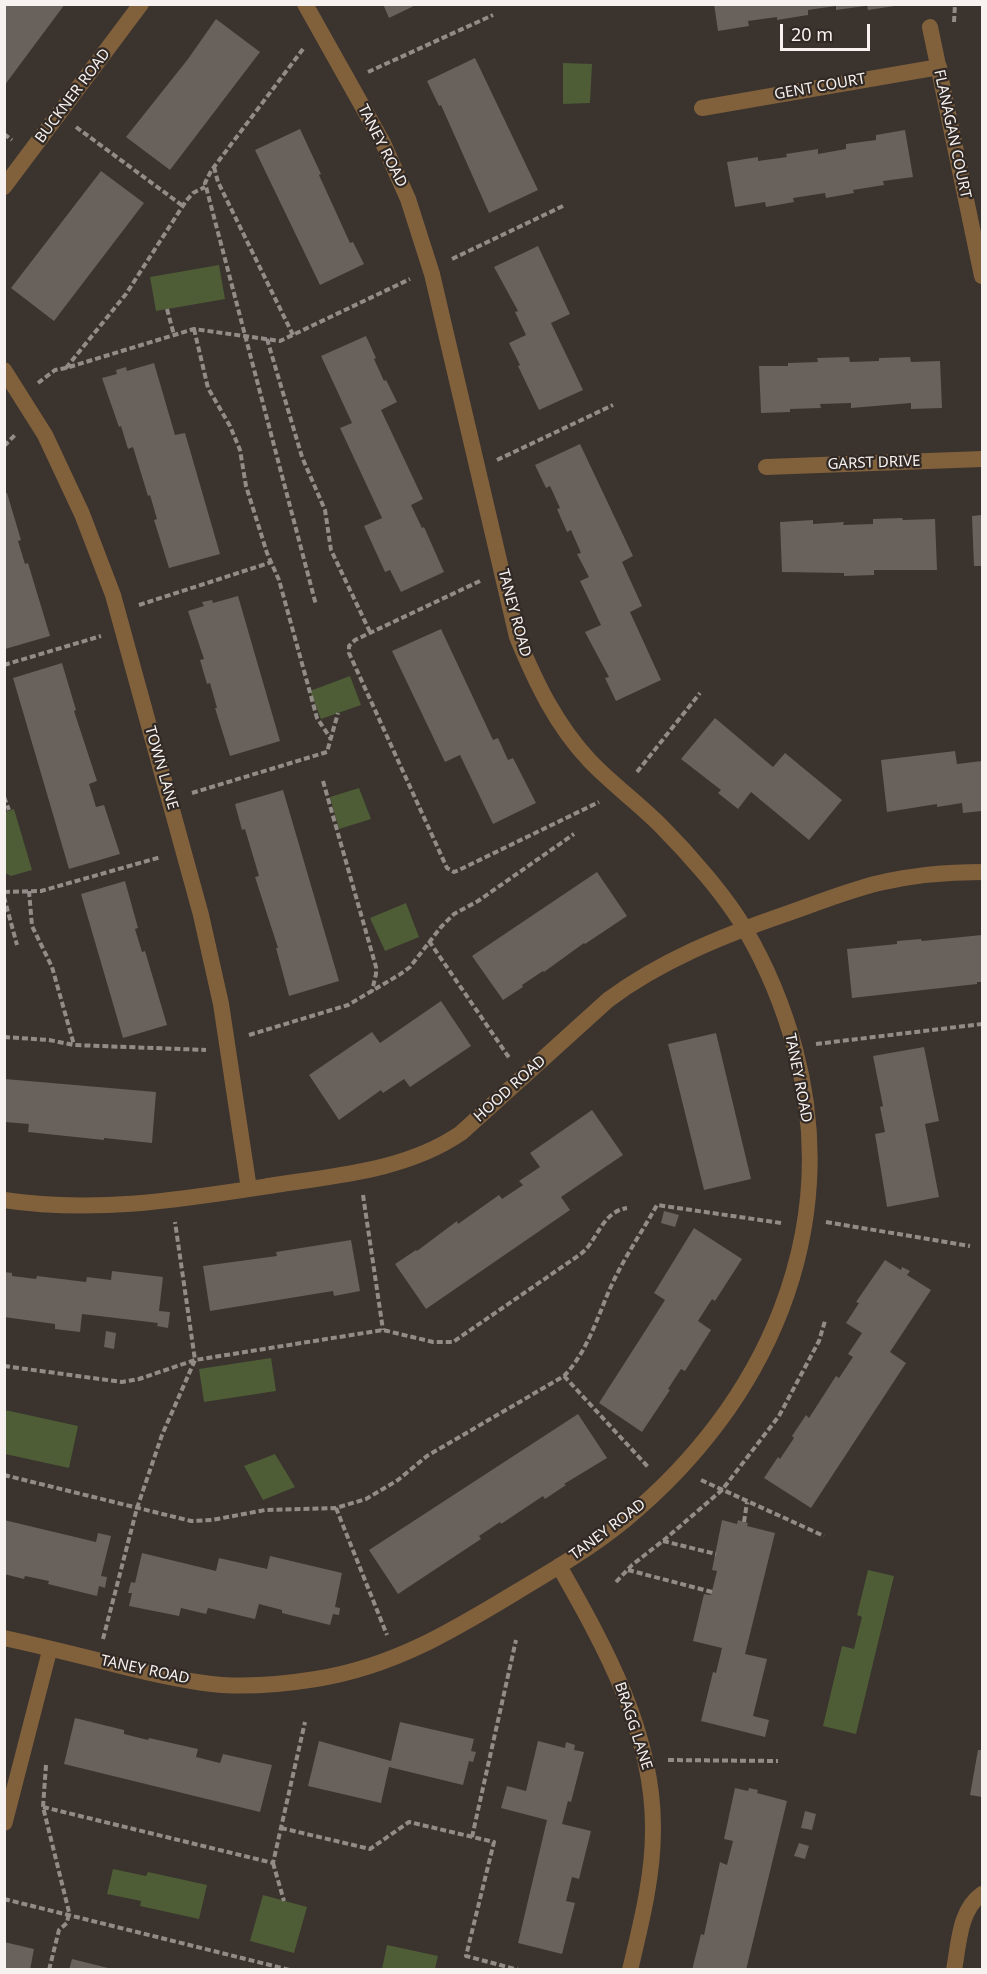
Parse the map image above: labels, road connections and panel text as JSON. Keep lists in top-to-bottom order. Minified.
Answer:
{"streets":{"street":["GENT COURT","BUCKNER ROAD","FLANAGAN COURT","TANEY ROAD","GARST DRIVE","TOWN LANE","HOOD ROAD","BRAGG LANE"]},"crossings":[["GENT COURT","FLANAGAN COURT"],["TANEY ROAD","HOOD ROAD"],["TANEY ROAD","BRAGG LANE"],["TOWN LANE","HOOD ROAD"]],"scale_bar":"20 m"}
